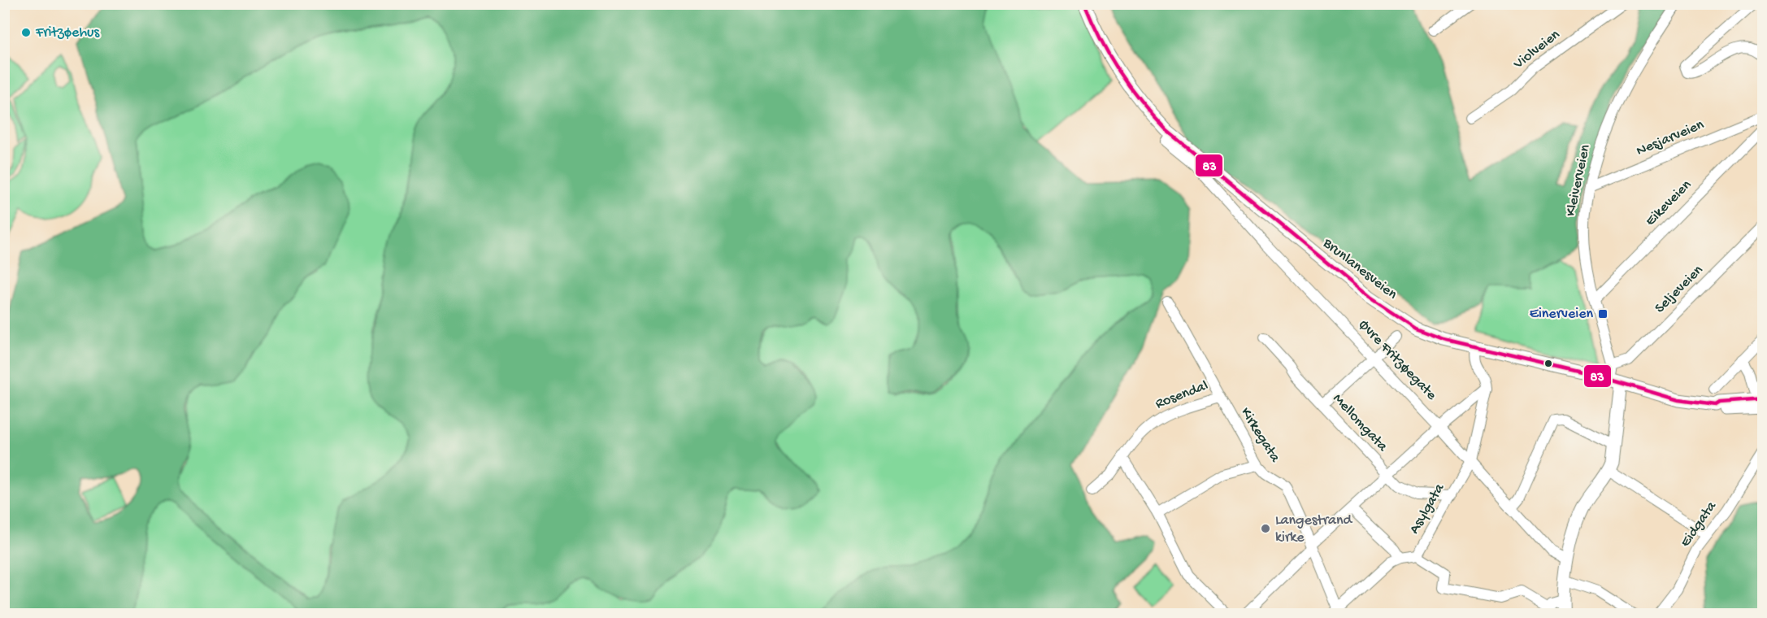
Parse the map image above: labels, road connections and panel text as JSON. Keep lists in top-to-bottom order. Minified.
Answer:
{"streets":{"main road":["Brunlanesveien"],"street":["Violveien","Nesjarveien","Kleiverveien","Eikeveien","Seljeveien","Øvre Fritzøegate","Rosendal","Mellomgata","Kirkegata","Asylgata","Eidgata"]},"crossings":[["Nesjarveien","Kleiverveien"],["Kleiverveien","Eikeveien"],["Kleiverveien","Brunlanesveien"],["Kleiverveien","Seljeveien"],["Øvre Fritzøegate","Asylgata"],["Rosendal","Kirkegata"],["Mellomgata","Asylgata"],["Kirkegata","Asylgata"]],"places":{"other":["Fritzøehus","Langestrand kirke"],"transit":["Einerveien"]},"lines":["transit line 83"]}
